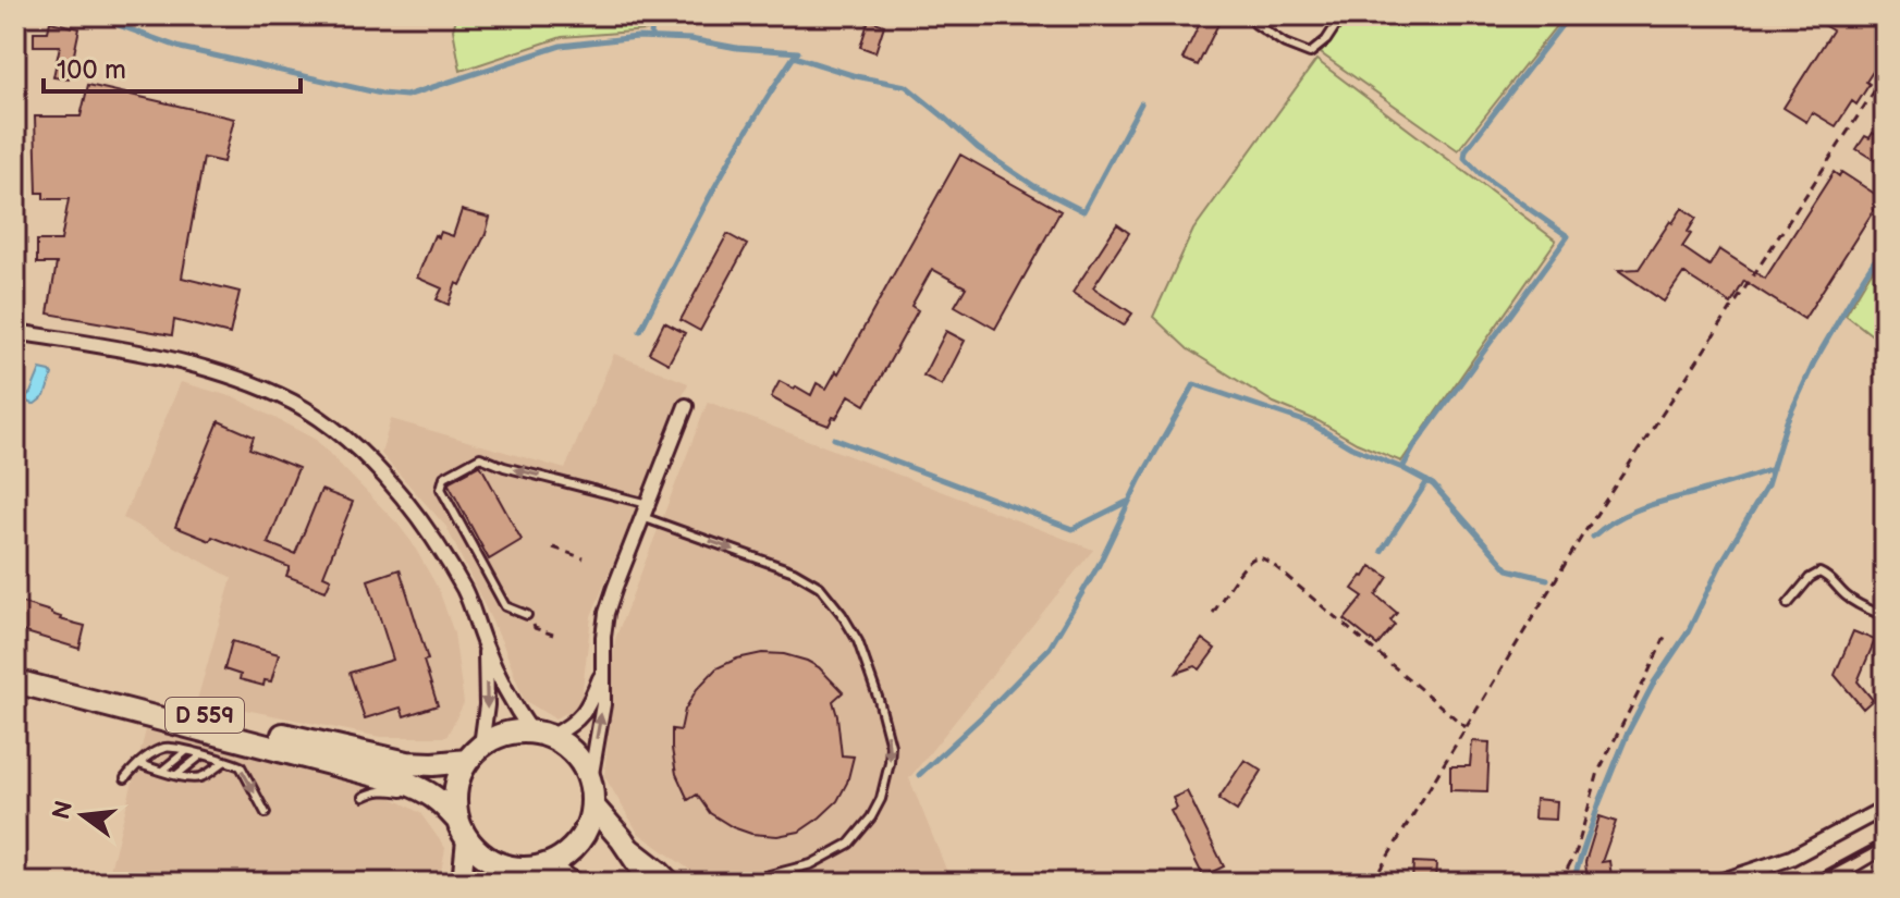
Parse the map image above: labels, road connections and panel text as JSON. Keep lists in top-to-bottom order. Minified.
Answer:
{"streets":{"main road":["D 559"]},"scale_bar":"100 m","north":"left"}
